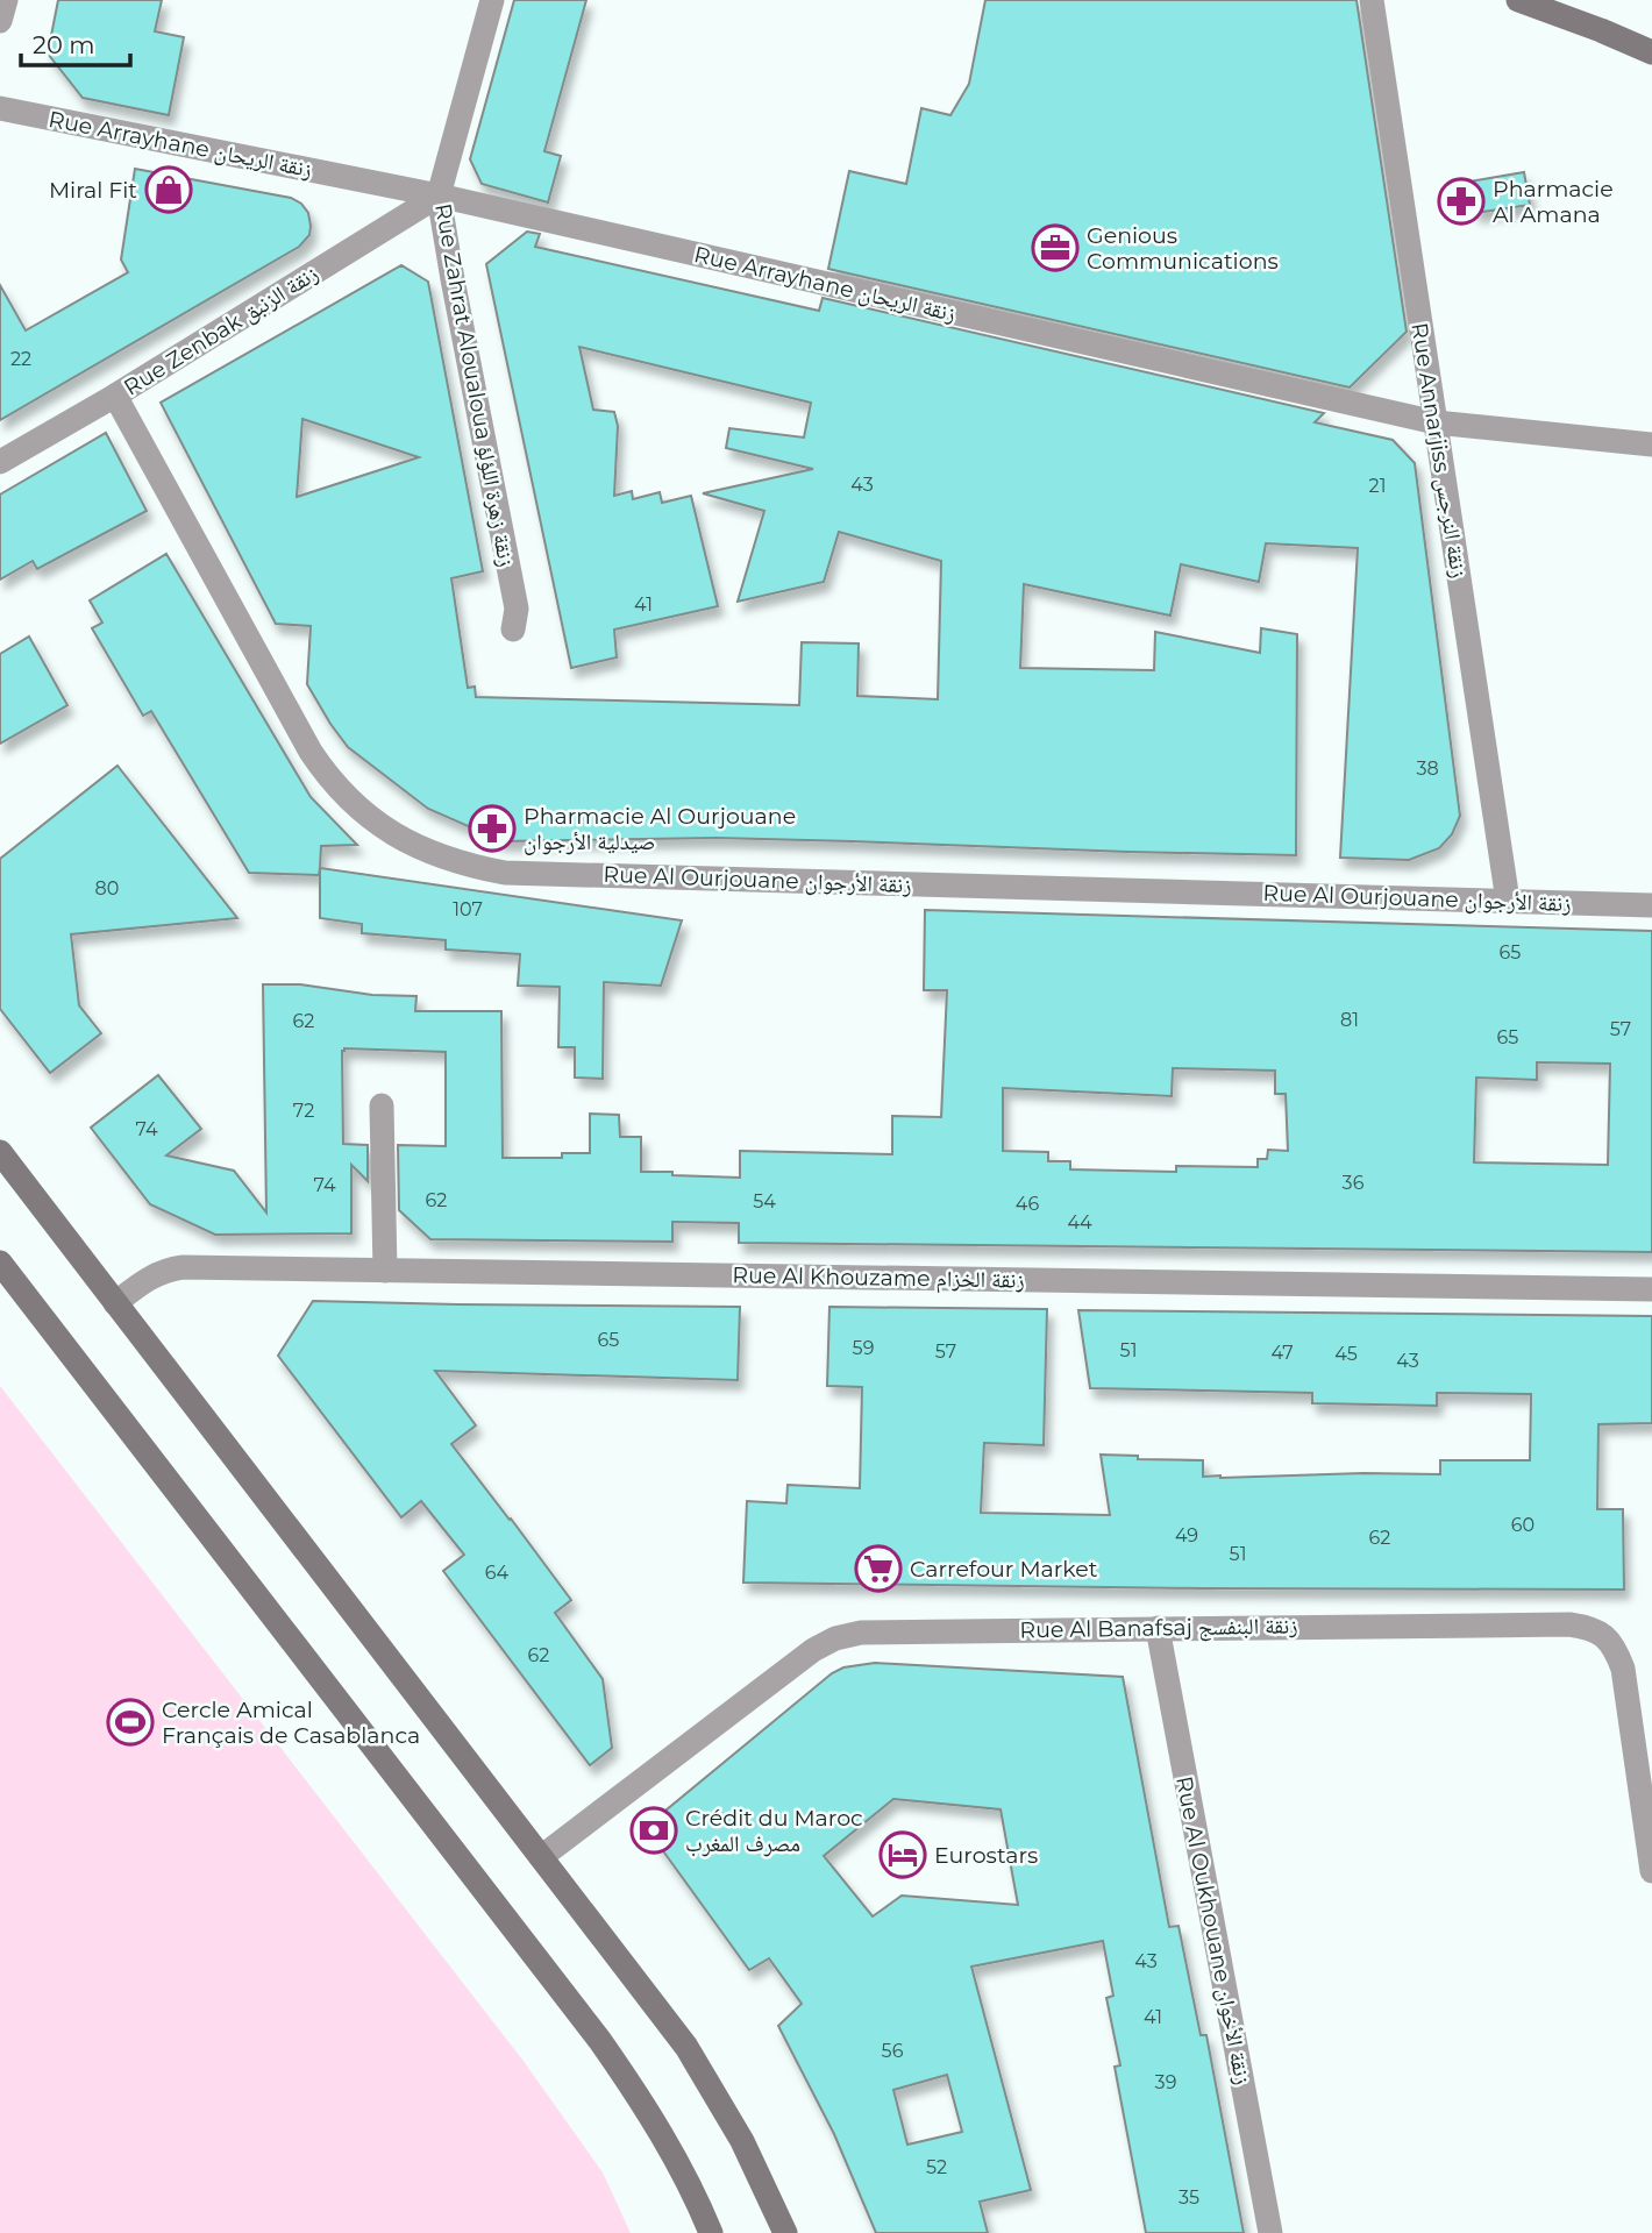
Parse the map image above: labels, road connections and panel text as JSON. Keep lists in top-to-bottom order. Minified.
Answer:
{"streets":{"street":["Rue Arrayhane زنقة الريحان","Rue Zenbak زنقة الزنبق","Rue Zahrat Aloualoua زنقة زهرة اللؤلؤ","Rue Annarjiss زنقة النرجس","Rue Al Ourjouane زنقة الأرجوان","Rue Al Khouzame زنقة الخزام","Rue Al Banafsaj زنقة البنفسج","Rue Al Oukhouane زنقة الأخوان"]},"crossings":[["Rue Arrayhane زنقة الريحان","Rue Zenbak زنقة الزنبق"],["Rue Arrayhane زنقة الريحان","Rue Zahrat Aloualoua زنقة زهرة اللؤلؤ"],["Rue Arrayhane زنقة الريحان","Rue Annarjiss زنقة النرجس"],["Rue Zenbak زنقة الزنبق","Rue Zahrat Aloualoua زنقة زهرة اللؤلؤ"],["Rue Zenbak زنقة الزنبق","Rue Al Ourjouane زنقة الأرجوان"],["Rue Annarjiss زنقة النرجس","Rue Al Ourjouane زنقة الأرجوان"],["Rue Al Banafsaj زنقة البنفسج","Rue Al Oukhouane زنقة الأخوان"]],"places":{"shop":["Miral Fit"],"pharmacy":["Pharmacie Al Amana","Pharmacie Al Ourjouane صيدلية الأرجوان"],"office":["Genious Communications"],"supermarket":["Carrefour Market"],"sports":["Cercle Amical Français de Casablanca"],"bank":["Crédit du Maroc مصرف المغرب"],"hotel":["Eurostars"]},"house_numbers":["22","43","21","41","38","80","107","65","81","62","57","65","72","74","36","74","62","54","46","44","65","59","51","57","47","45","43","60","49","62","51","64","62","43","41","56","39","52","35"],"scale_bar":"20 m"}
